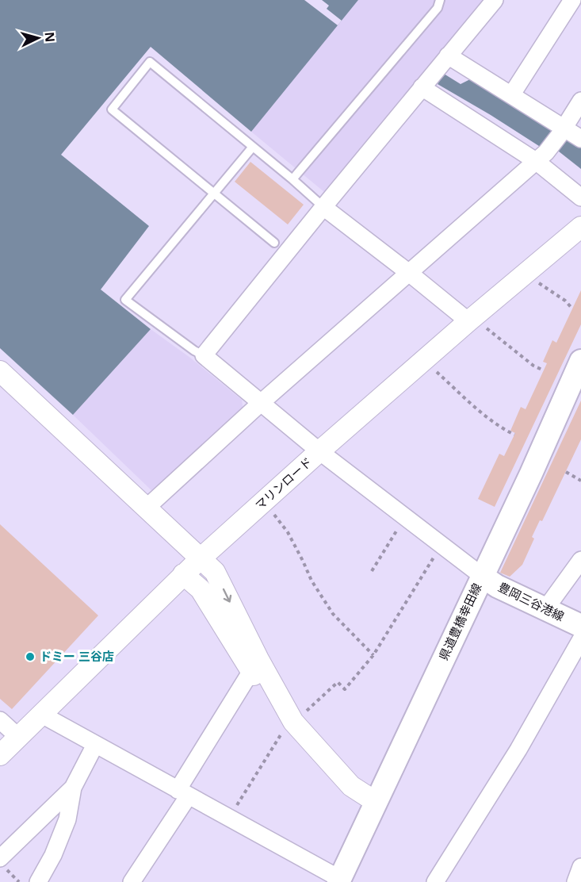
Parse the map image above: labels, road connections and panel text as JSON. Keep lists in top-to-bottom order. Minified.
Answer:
{"streets":{"main road":["豊岡三谷港線","県道豊橋幸田線"],"street":["マリンロード"]},"crossings":[["豊岡三谷港線","県道豊橋幸田線"]],"places":["ドミー 三谷店"],"north":"right"}
